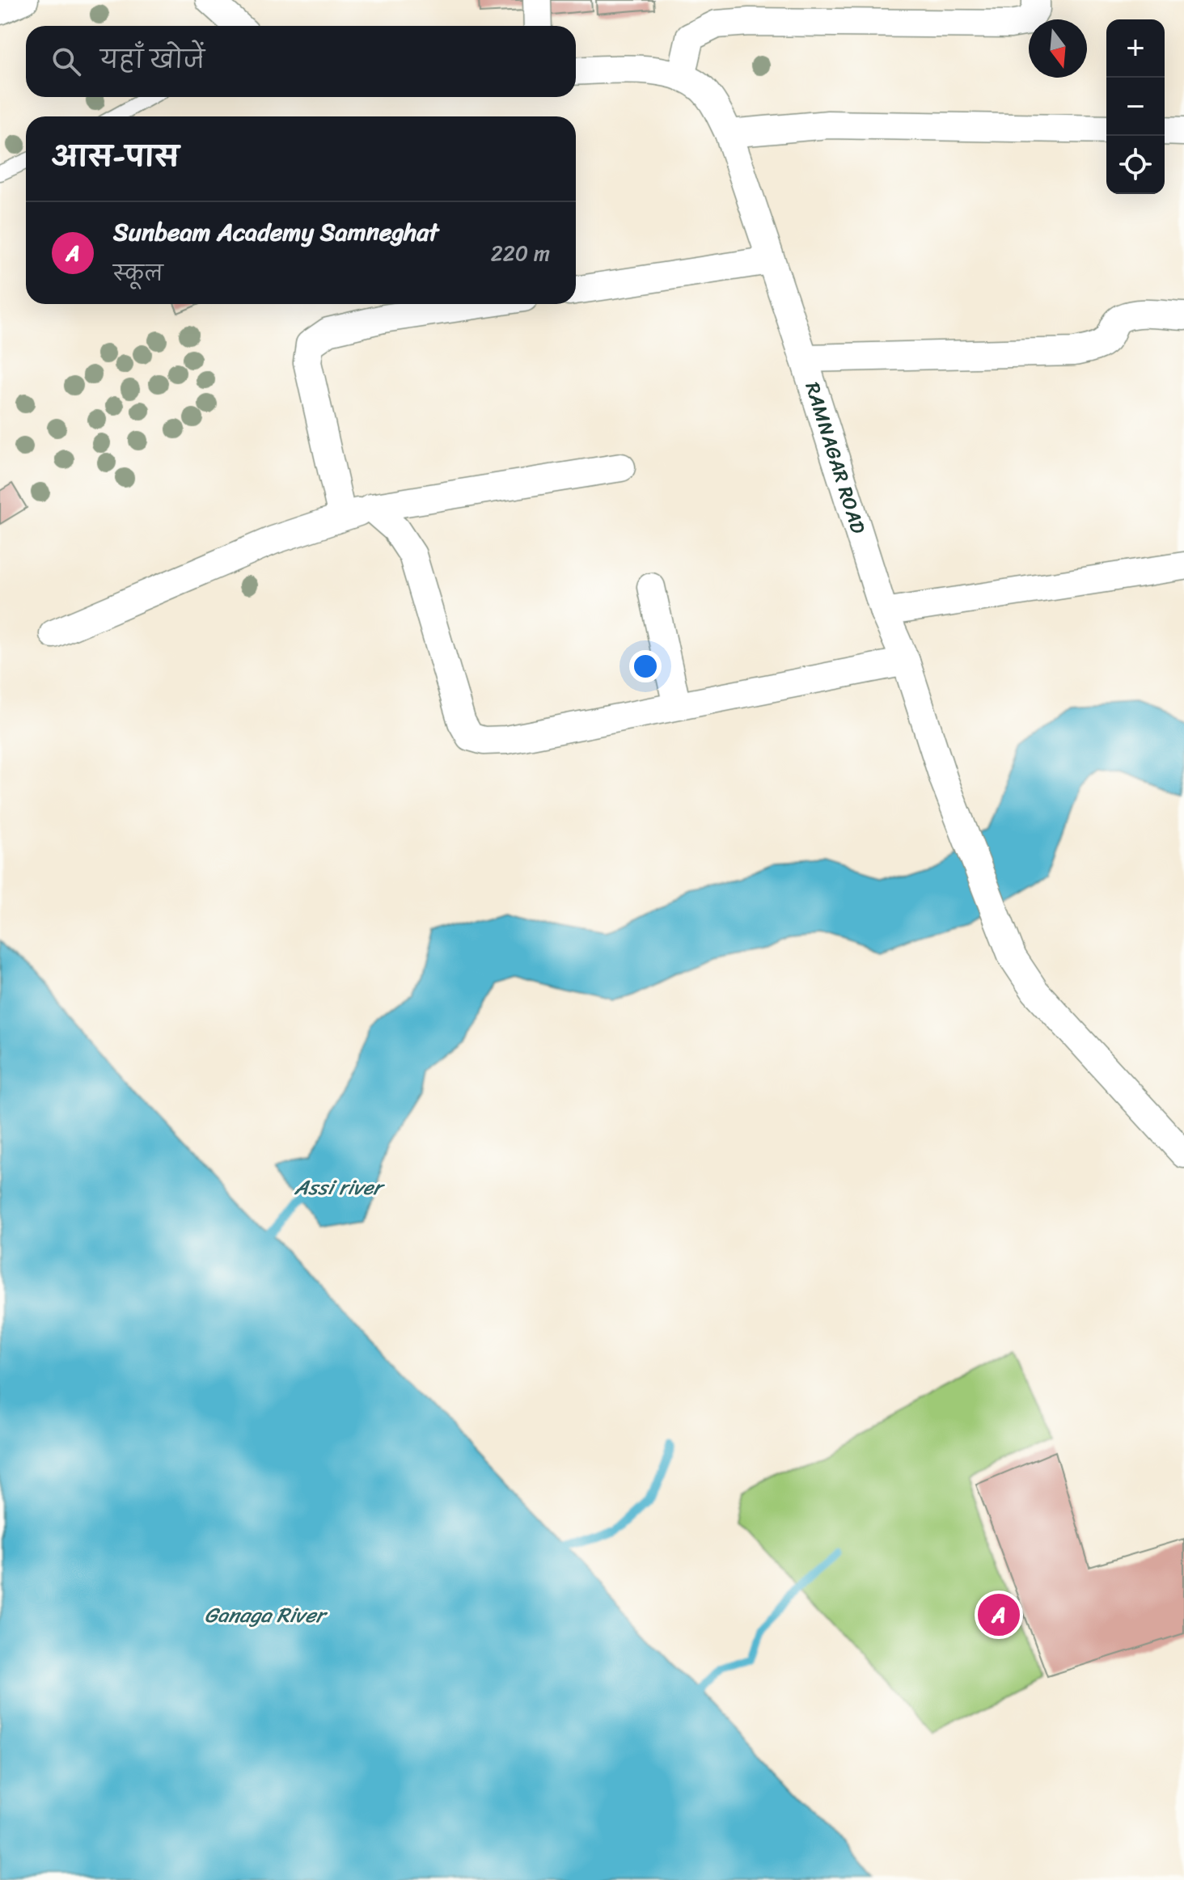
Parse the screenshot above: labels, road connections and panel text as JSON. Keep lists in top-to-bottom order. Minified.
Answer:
{"streets":{"street":["RAMNAGAR ROAD"]},"water":["Assi river","Ganaga River"],"north":"bottom","page":{"map_buttons":["+","−"],"search":"यहाँ खोजें","heading":"आस-पास","list":[{"mark":"A","name":"Sunbeam Academy Samneghat","note":"स्कूल","value":"220 m"}],"pins":"A"}}
